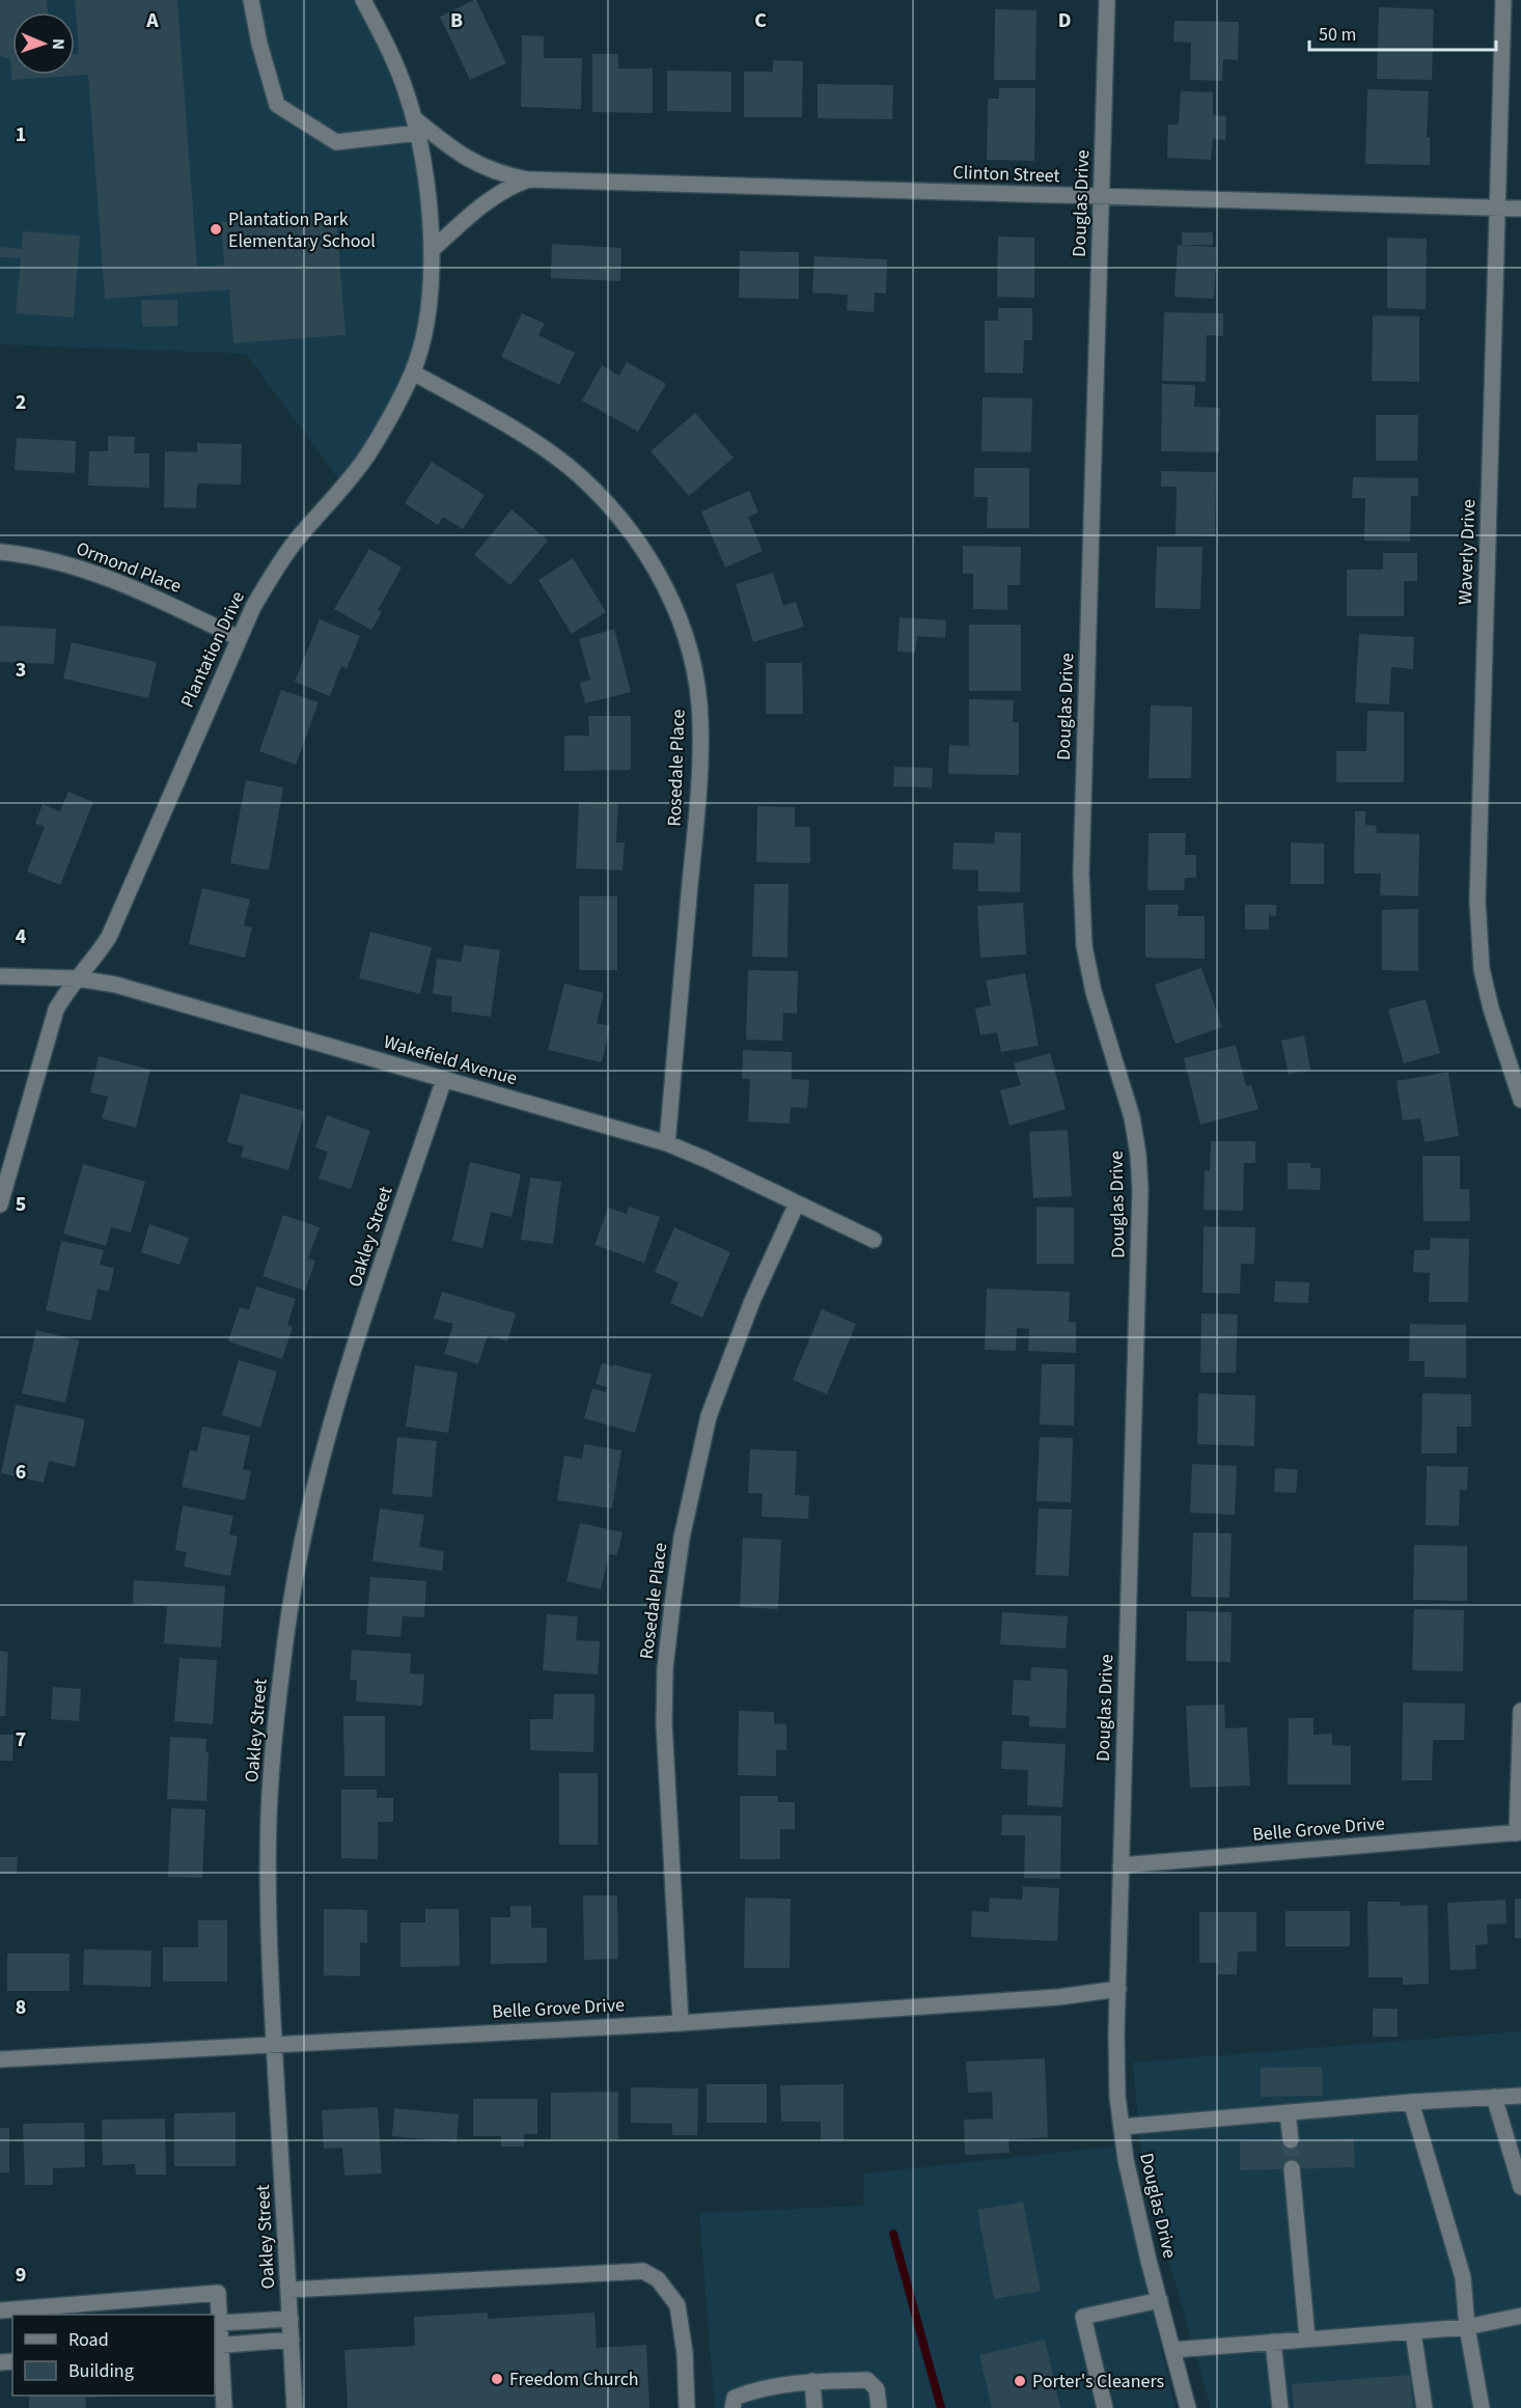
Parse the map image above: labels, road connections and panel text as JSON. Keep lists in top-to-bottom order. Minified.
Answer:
{"streets":{"street":["Clinton Street","Douglas Drive","Waverly Drive","Ormond Place","Plantation Drive","Rosedale Place","Wakefield Avenue","Oakley Street","Belle Grove Drive"]},"crossings":[["Clinton Street","Douglas Drive"],["Clinton Street","Waverly Drive"],["Clinton Street","Plantation Drive"],["Douglas Drive","Belle Grove Drive"],["Ormond Place","Plantation Drive"],["Plantation Drive","Rosedale Place"],["Plantation Drive","Wakefield Avenue"],["Rosedale Place","Wakefield Avenue"],["Rosedale Place","Belle Grove Drive"],["Wakefield Avenue","Oakley Street"],["Oakley Street","Belle Grove Drive"]],"places":["Plantation Park Elementary School","Freedom Church","Porter's Cleaners"],"legend":["Road","Building"],"scale_bar":"50 m","north":"right","grid":{"columns":["A","B","C","D"],"rows":["1","2","3","4","5","6","7","8","9"]}}
